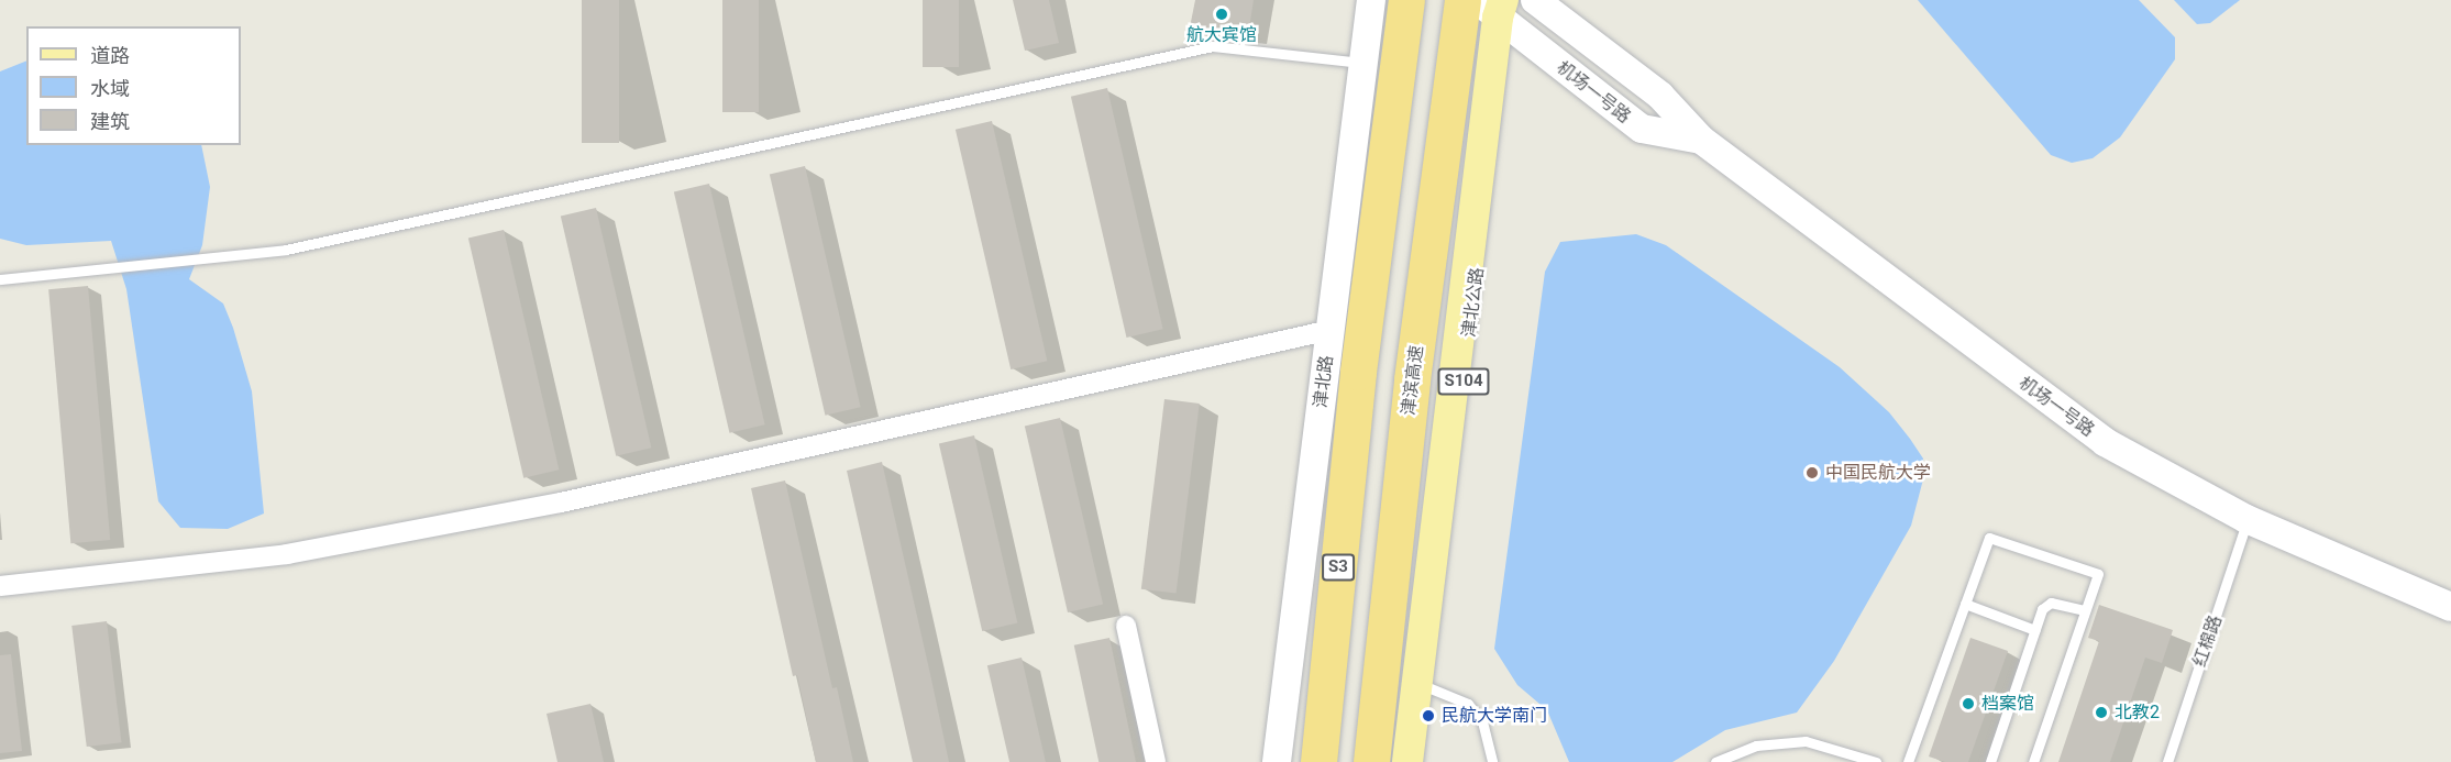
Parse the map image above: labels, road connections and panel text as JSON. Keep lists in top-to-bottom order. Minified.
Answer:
{"streets":{"highway":["津滨高速","S3"],"main road":["机场一号路","津北公路","津北路","S104"],"lane":["红棉路"]},"crossings":[["机场一号路","津北公路"],["机场一号路","红棉路"]],"places":["航大宾馆","中国民航大学","档案馆","北教2","民航大学南门"],"legend":["道路","水域","建筑"]}
